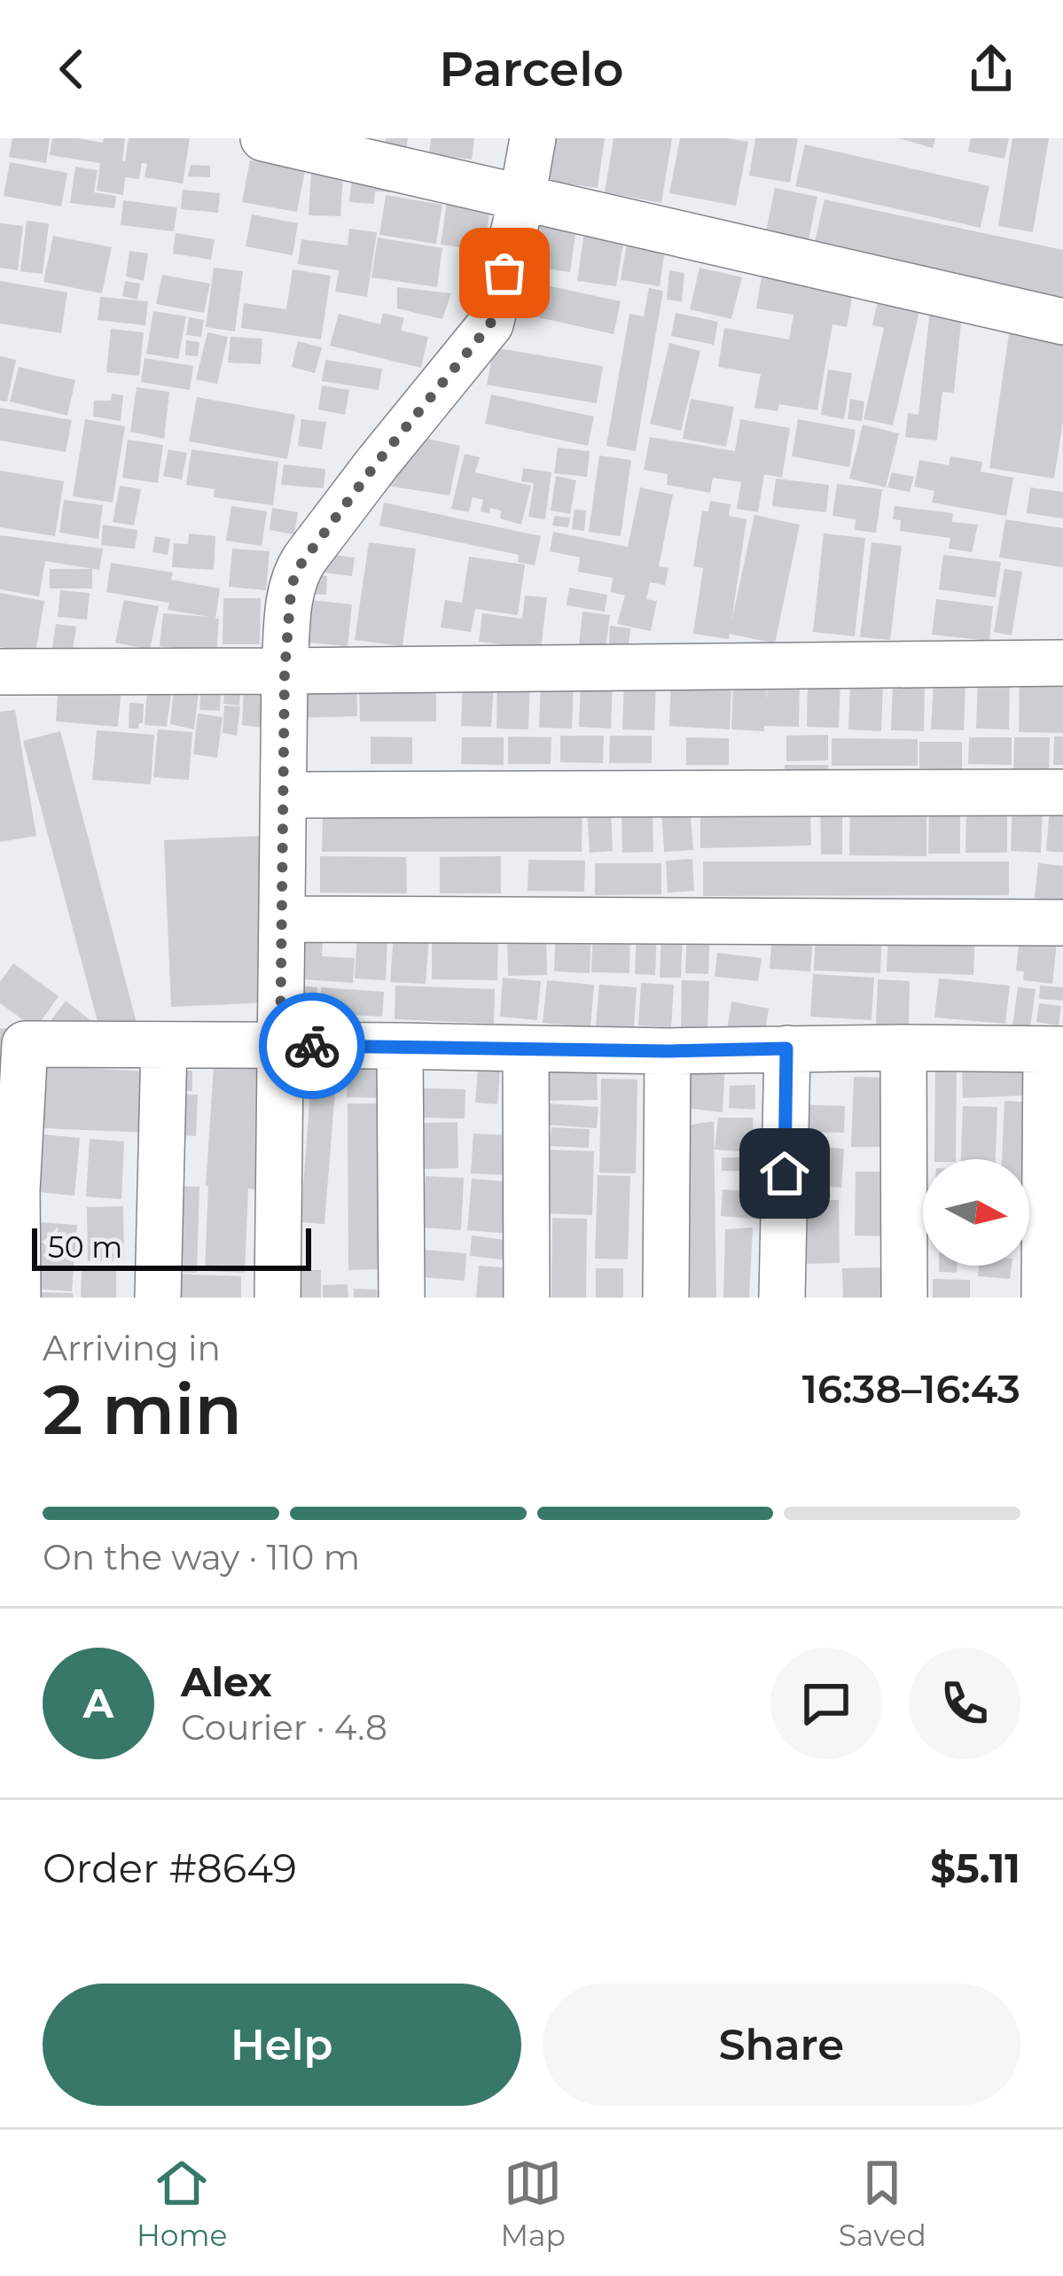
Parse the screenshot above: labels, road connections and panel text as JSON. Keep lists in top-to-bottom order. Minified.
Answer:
{"scale_bar":"50 m","north":"right","page":{"header":"Parcelo","scale":"50 m","heading":["2 min","Arriving in","16:38–16:43"],"panel":["Alex","Courier · 4.8","Order #8649","$5.11"],"bar":"On the way · 110 m","round":"A","buttons":["Help","Share"],"tabs":["Home","Map","Saved"]}}
